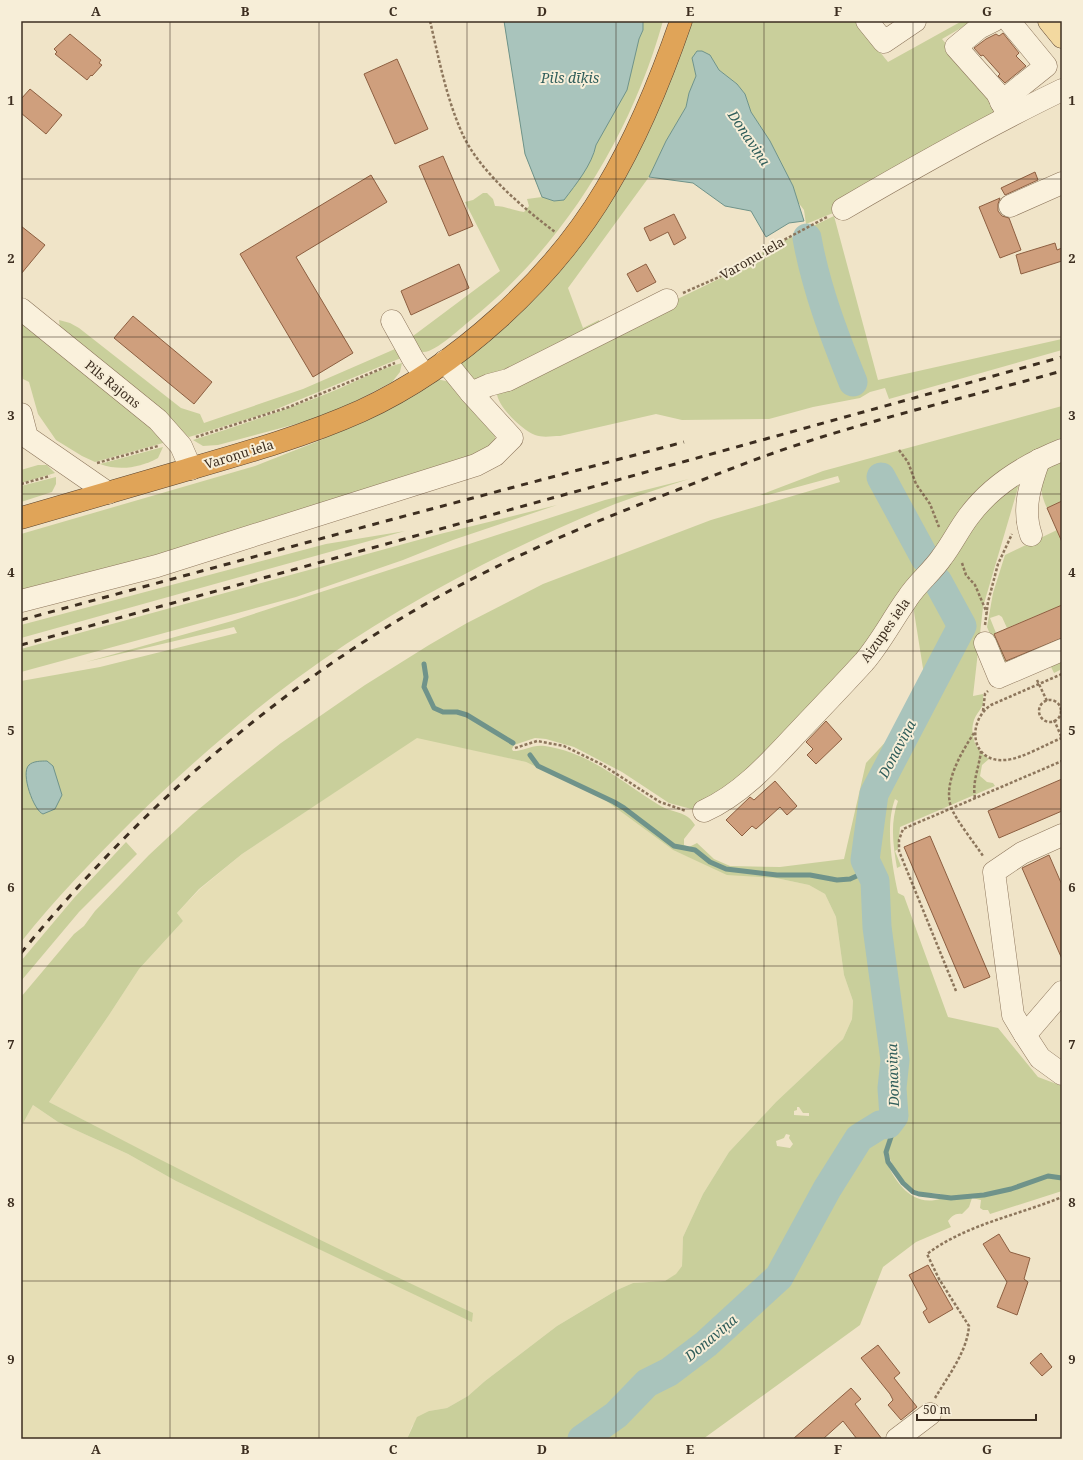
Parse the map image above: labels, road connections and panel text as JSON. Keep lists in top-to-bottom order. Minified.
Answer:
{"streets":{"highway":["Varoņu iela"],"street":["Pils Rajons","Aizupes iela"]},"crossings":[["Varoņu iela","Pils Rajons"]],"water":["Pils dīķis","Donaviņa"],"scale_bar":"50 m","grid":{"columns":["A","B","C","D","E","F","G"],"rows":["1","2","3","4","5","6","7","8","9"]}}
